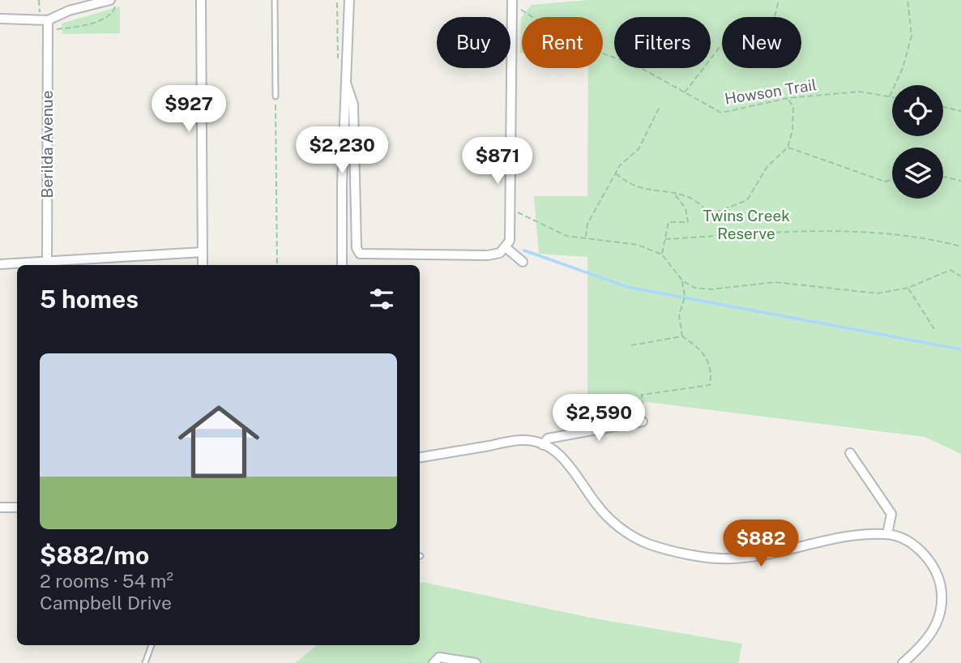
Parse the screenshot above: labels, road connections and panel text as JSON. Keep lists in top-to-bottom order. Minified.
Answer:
{"streets":{"street":["Berilda Avenue"],"path":["Howson Trail"]},"parks":["Twins Creek Reserve"],"page":{"chip":["Buy","Rent","Filters","New"],"price":["$927","$2,230","$871","$2,590","$882"],"heading":"5 homes","list":[{"name":"$882/mo","note":"2 rooms · 54 m² · Campbell Drive"}]}}
